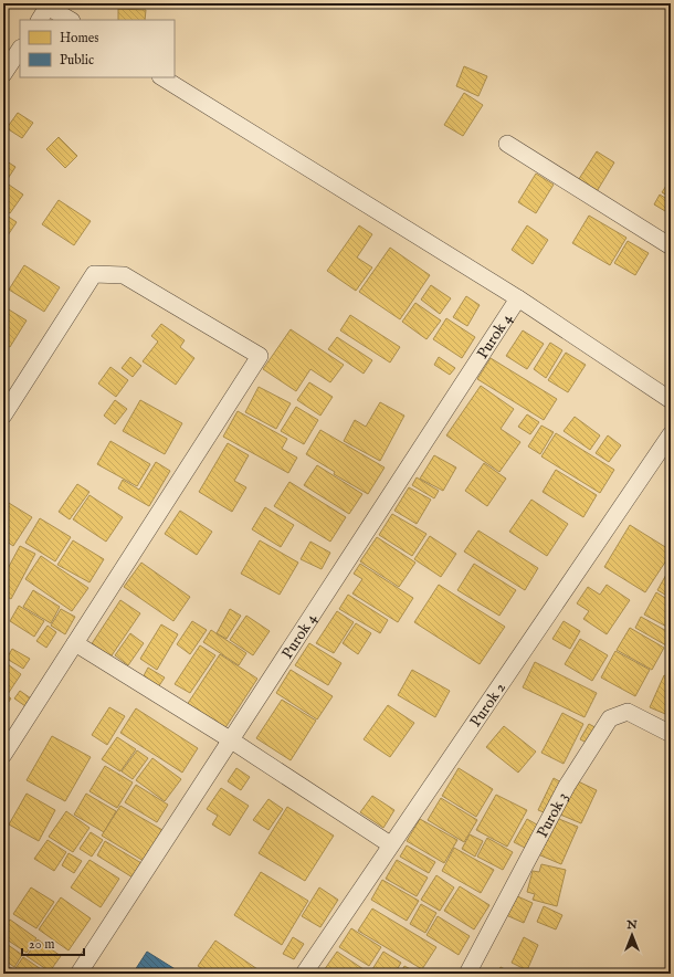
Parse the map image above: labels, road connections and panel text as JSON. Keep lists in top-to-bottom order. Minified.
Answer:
{"streets":{"street":["Purok 4","Purok 2","Purok 3"]},"legend":["Homes","Public"],"scale_bar":"20 m","north":"top"}
